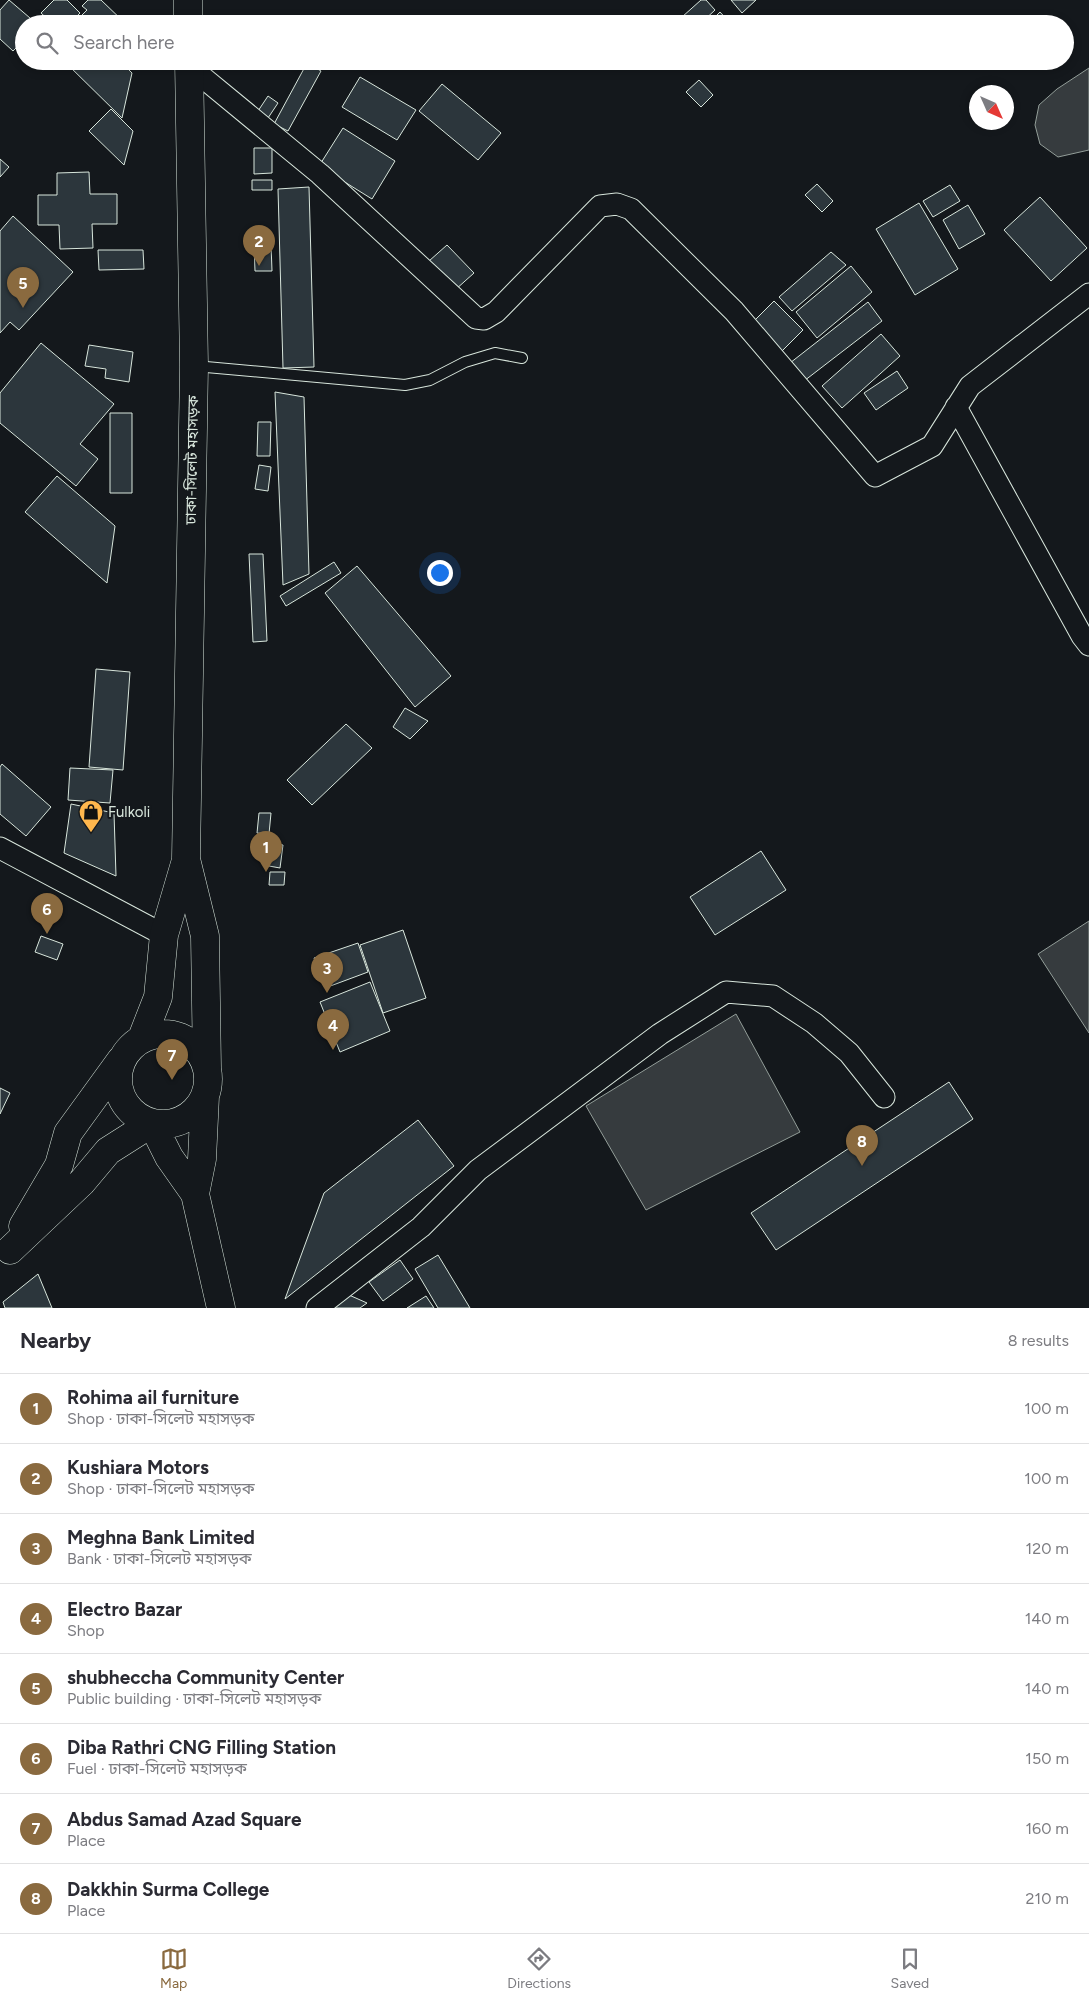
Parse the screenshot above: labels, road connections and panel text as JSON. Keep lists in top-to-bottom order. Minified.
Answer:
{"streets":{"highway":["ঢাকা-সিলেট মহাসড়ক"]},"places":{"shop":["Fulkoli"]},"north":"bottom right","page":{"search":"Search here","pins":["2","5","1","6","3","4","7","8"],"heading":["Nearby","8 results"],"list":[{"mark":"1","name":"Rohima ail furniture","note":"Shop · ঢাকা-সিলেট মহাসড়ক","value":"100 m"},{"mark":"2","name":"Kushiara Motors","note":"Shop · ঢাকা-সিলেট মহাসড়ক","value":"100 m"},{"mark":"3","name":"Meghna Bank Limited","note":"Bank · ঢাকা-সিলেট মহাসড়ক","value":"120 m"},{"mark":"4","name":"Electro Bazar","note":"Shop","value":"140 m"},{"mark":"5","name":"shubheccha Community Center","note":"Public building · ঢাকা-সিলেট মহাসড়ক","value":"140 m"},{"mark":"6","name":"Diba Rathri CNG Filling Station","note":"Fuel · ঢাকা-সিলেট মহাসড়ক","value":"150 m"},{"mark":"7","name":"Abdus Samad Azad Square","note":"Place","value":"160 m"},{"mark":"8","name":"Dakkhin Surma College","note":"Place","value":"210 m"}],"nav":["Map","Directions","Saved"]}}
